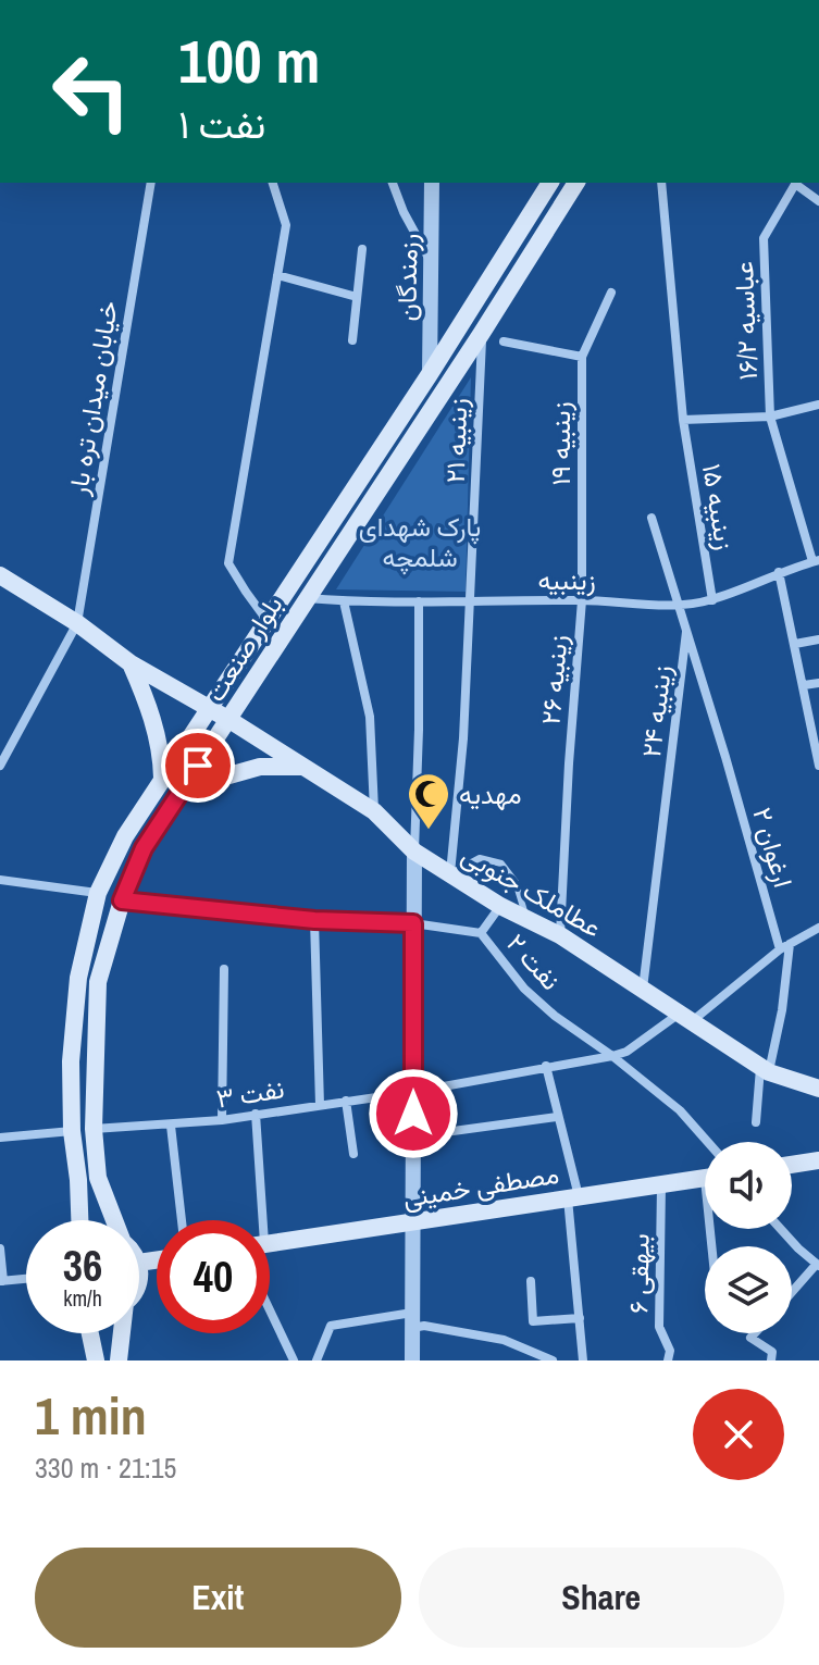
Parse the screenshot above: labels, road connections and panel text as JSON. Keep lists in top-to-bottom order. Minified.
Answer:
{"streets":{"main road":["بلوار صنعت","عطاملک جنوبی","مصطفی خمینی"],"street":["رزمندگان","عباسیه ۱۶/۲","خیابان میدان تره بار","زینبیه ۲۱","زینبیه ۱۹","زینبیه ۱۵","زینبیه","زینبیه ۲۶","زینبیه ۲۴","ارغوان ۲","نفت ۲","نفت ۳","بیهقی ۶"]},"crossings":[["رزمندگان","بلوار صنعت"],["عباسیه ۱۶/۲","زینبیه"],["خیابان میدان تره بار","عطاملک جنوبی"],["زینبیه ۲۱","زینبیه"],["زینبیه ۲۱","بلوار صنعت"],["زینبیه ۲۱","عطاملک جنوبی"],["زینبیه ۱۹","زینبیه"],["زینبیه ۱۹","زینبیه ۲۶"],["زینبیه ۱۵","زینبیه"],["زینبیه","بلوار صنعت"],["زینبیه","زینبیه ۲۶"],["زینبیه","ارغوان ۲"],["بلوار صنعت","عطاملک جنوبی"],["بلوار صنعت","نفت ۲"],["بلوار صنعت","نفت ۳"],["زینبیه ۲۶","عطاملک جنوبی"],["زینبیه ۲۴","ارغوان ۲"],["زینبیه ۲۴","عطاملک جنوبی"],["ارغوان ۲","نفت ۳"],["عطاملک جنوبی","نفت ۳"],["نفت ۲","نفت ۳"],["مصطفی خمینی","بیهقی ۶"]],"parks":["پارک شهدای شلمچه"],"places":{"mosque":["مهدیه"]},"page":{"turn":["100 m","نفت ۱"],"speed":"36 km/h","limit":"40","heading":["1 min","330 m · 21:15"],"buttons":["Exit","Share"]}}
